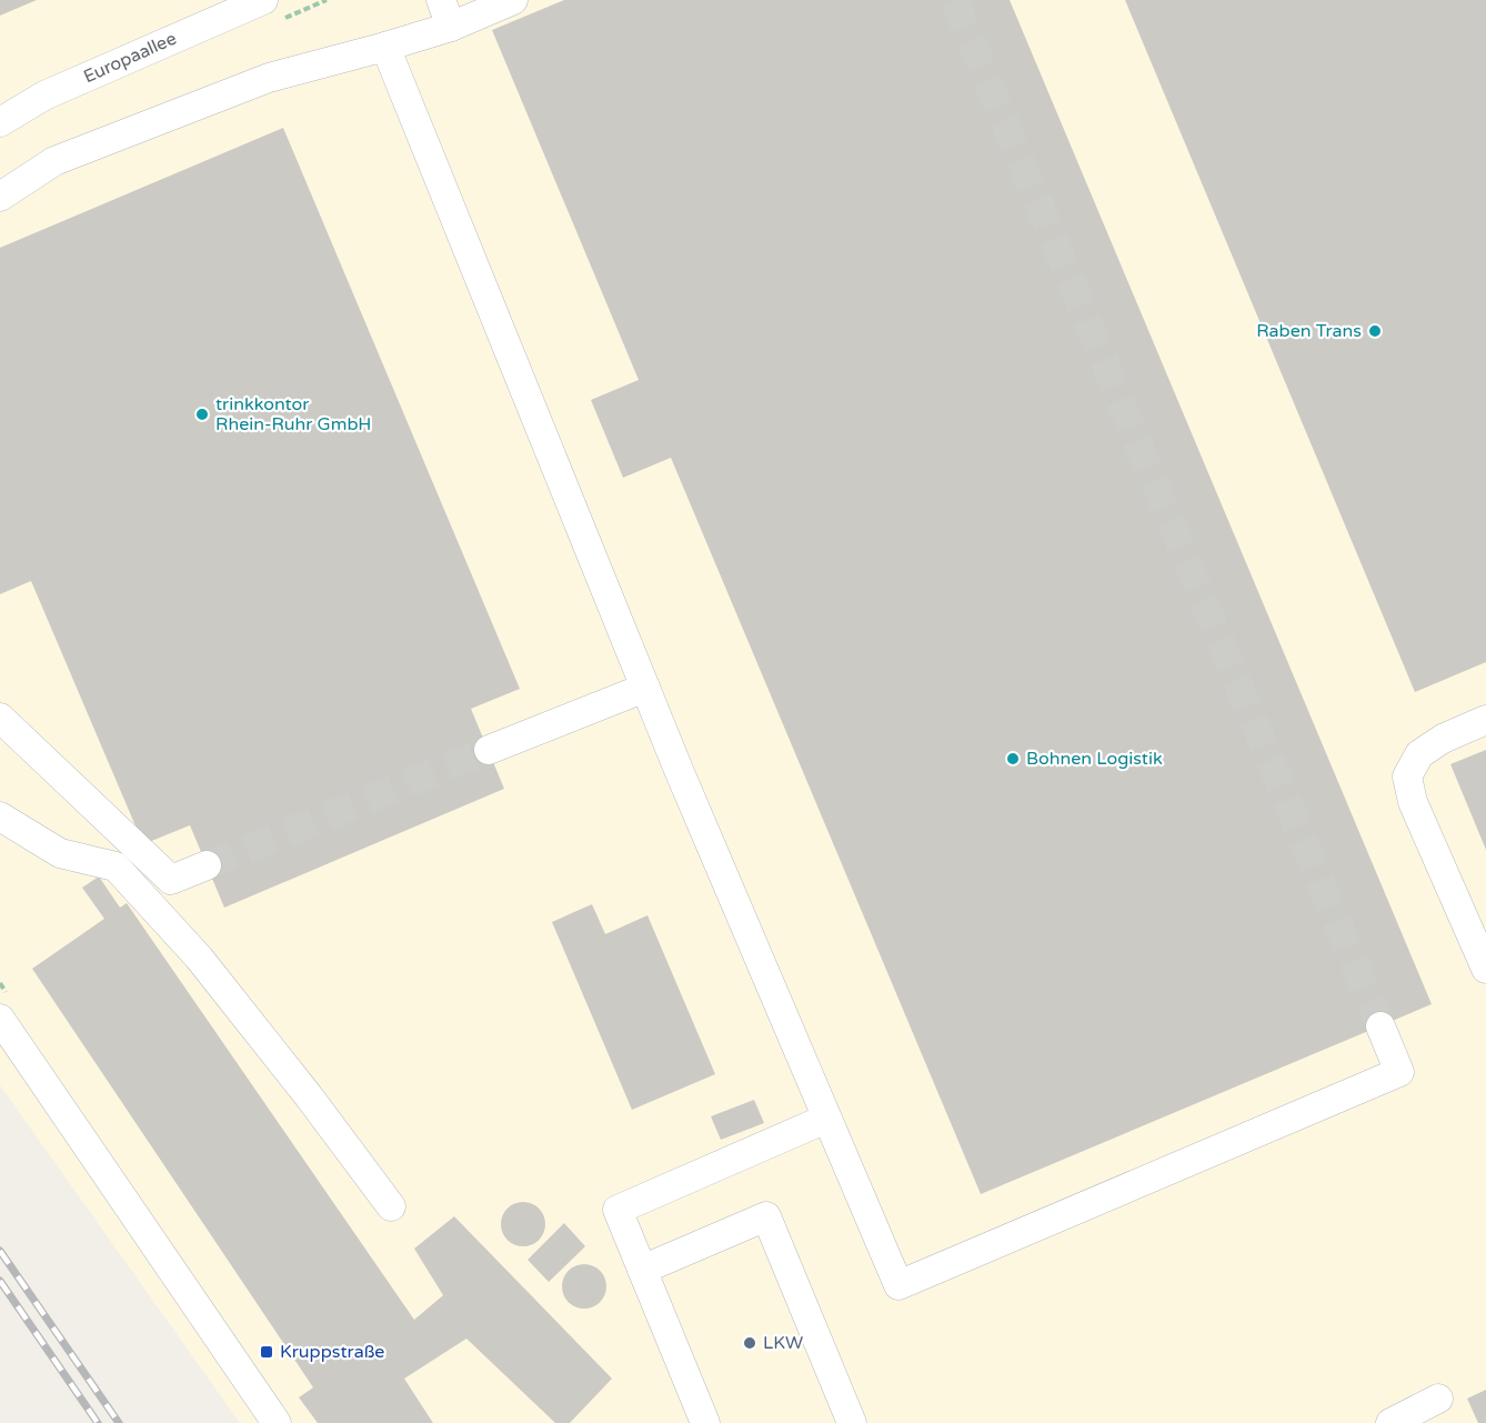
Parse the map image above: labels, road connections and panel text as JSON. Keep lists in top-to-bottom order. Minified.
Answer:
{"streets":{"street":["Europaallee"]},"places":{"other":["Raben Trans","trinkkontor Rhein-Ruhr GmbH","Bohnen Logistik","LKW"],"transit":["Kruppstraße"]}}
